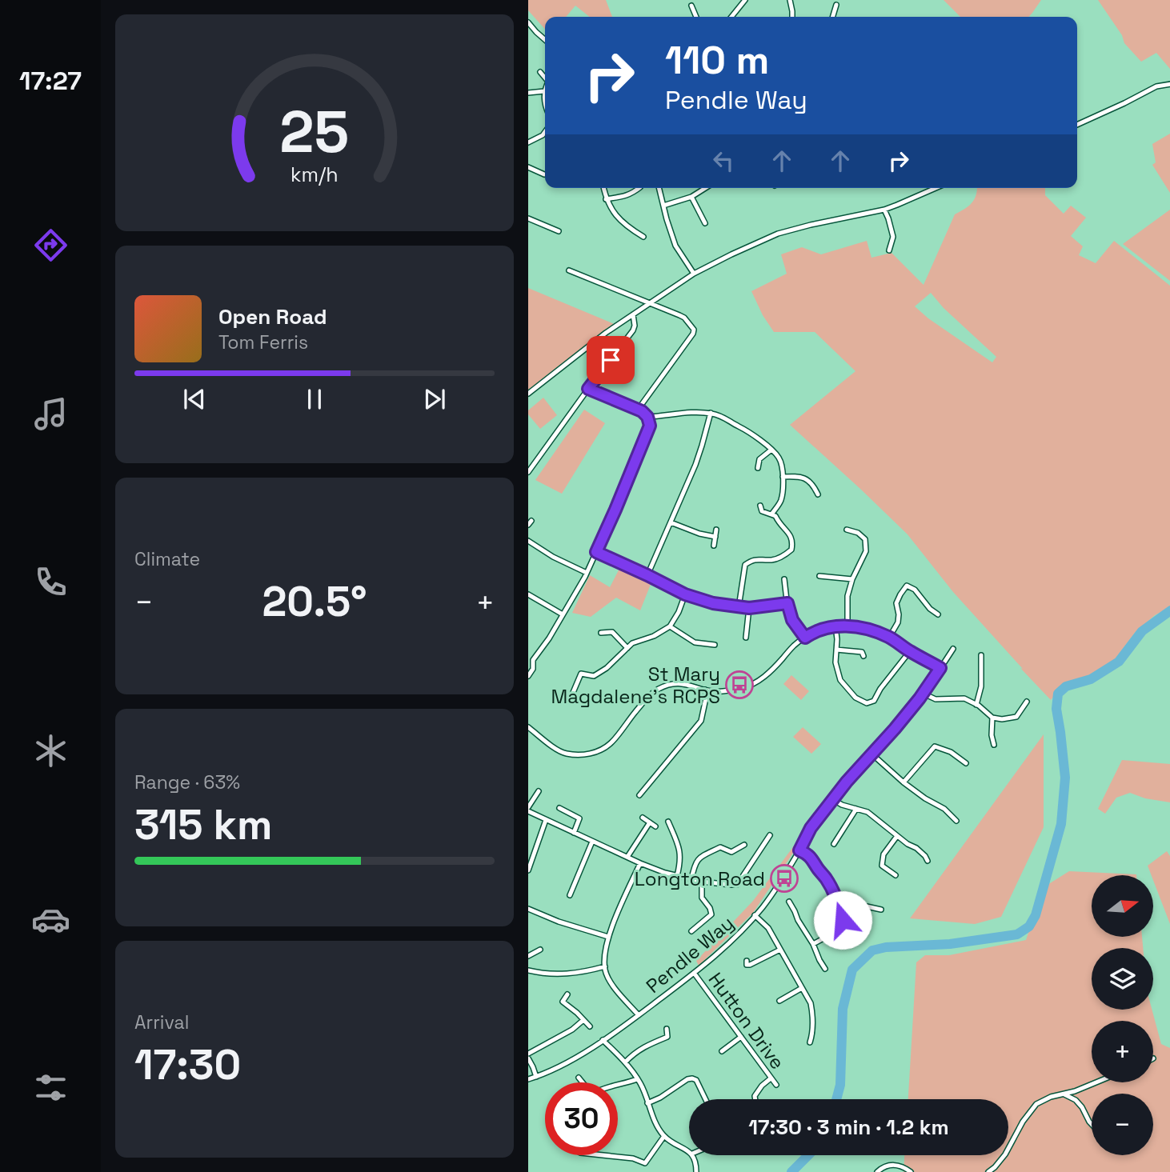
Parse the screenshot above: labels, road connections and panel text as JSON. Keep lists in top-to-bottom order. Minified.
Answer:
{"streets":{"street":["Pendle Way","Hutton Drive"]},"crossings":[["Pendle Way","Hutton Drive"]],"places":{"bus stop":["St Mary Magdalene's RCPS","Longton Road"]},"north":"right","page":{"tabs":"17:27","turn":["110 m","Pendle Way"],"song":["Open Road","Tom Ferris"],"tile":["Climate",["Range · 63%","315 km"],["Arrival","17:30"]],"heat":["−","20.5°","+"],"map_buttons":["+","−"],"limit":"30","trip":"17:30 · 3 min · 1.2 km","gauge":["25","km/h"]}}
